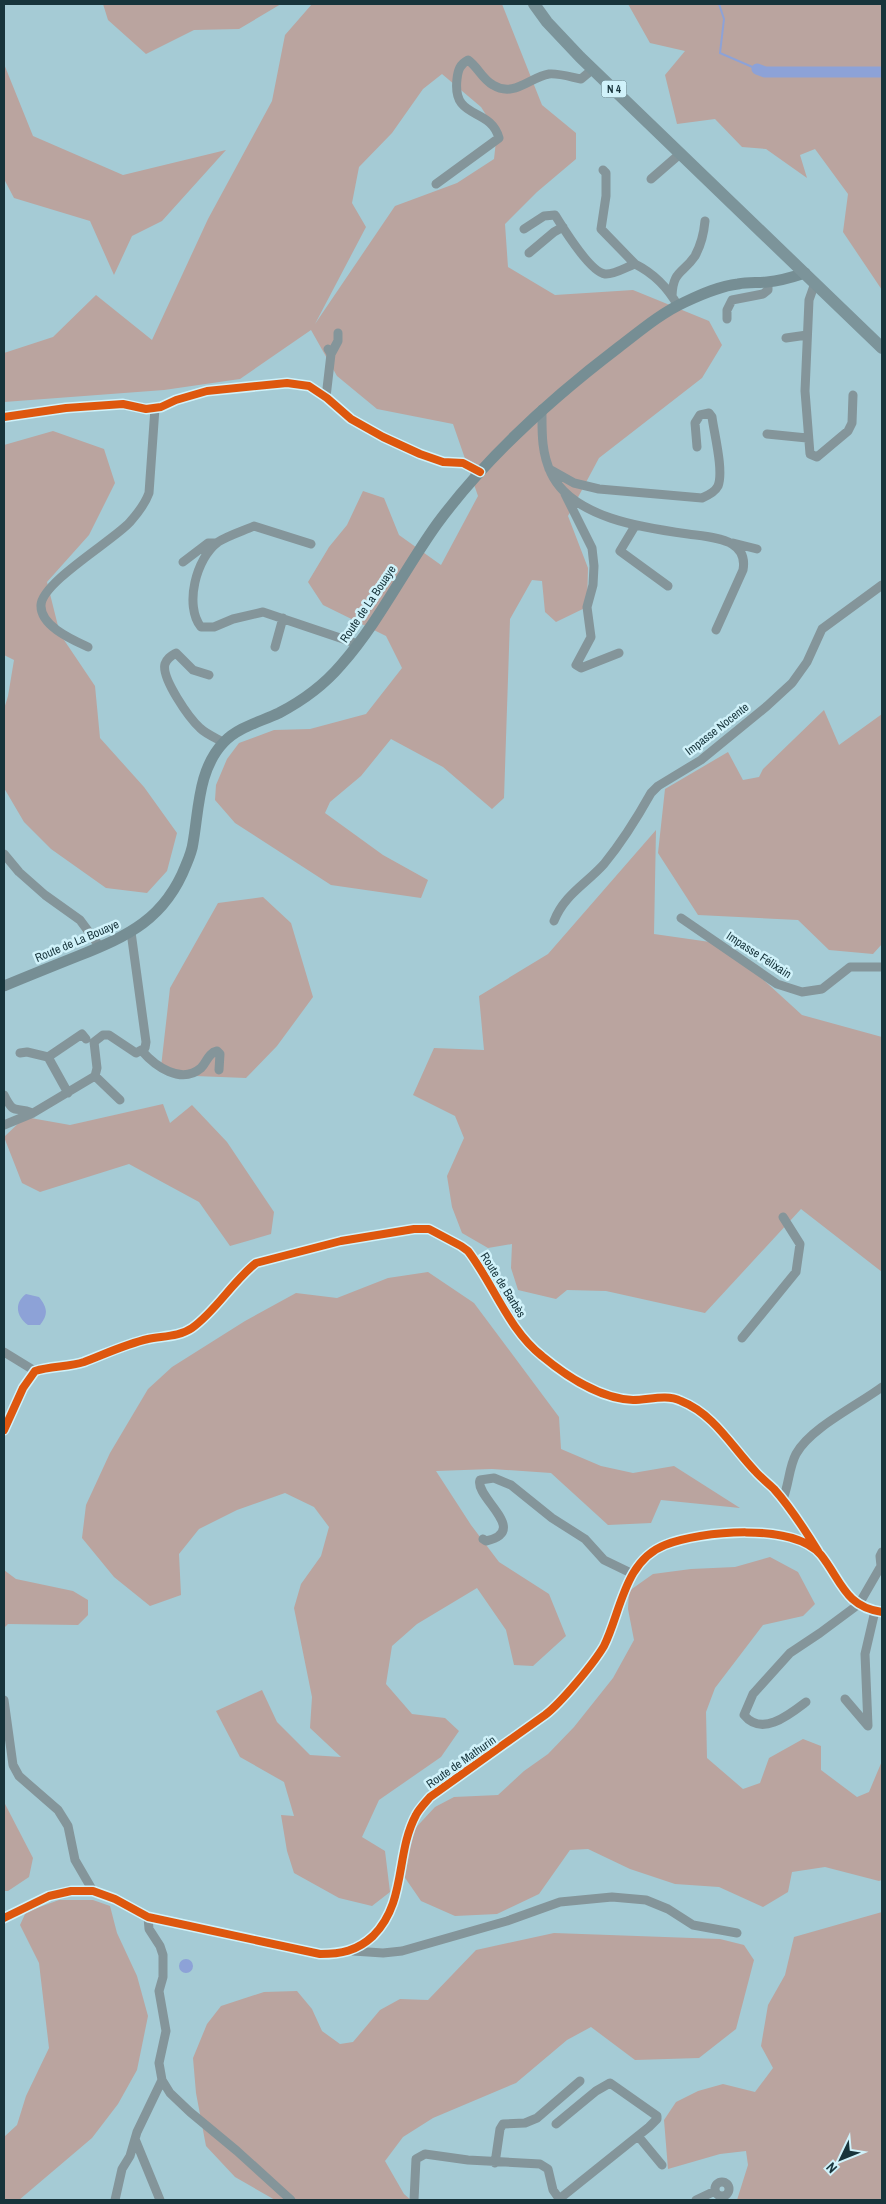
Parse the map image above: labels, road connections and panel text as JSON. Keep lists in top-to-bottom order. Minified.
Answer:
{"streets":{"highway":["N 4"],"main road":["Route de La Bouaye"],"street":["Impasse Nocente","Impasse Félixain","Route de Barbès","Route de Mathurin"]},"crossings":[["N 4","Route de La Bouaye"],["Route de Barbès","Route de Mathurin"]],"north":"bottom left"}
